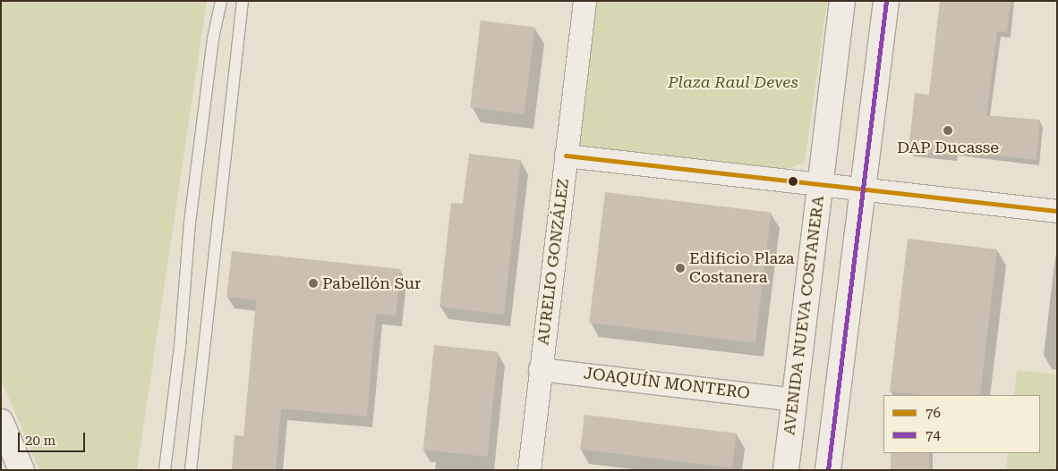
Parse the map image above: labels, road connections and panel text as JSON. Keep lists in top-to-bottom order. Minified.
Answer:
{"streets":{"main road":["AVENIDA NUEVA COSTANERA"],"street":["AURELIO GONZÁLEZ","JOAQUÍN MONTERO"]},"crossings":[["AURELIO GONZÁLEZ","JOAQUÍN MONTERO"],["AVENIDA NUEVA COSTANERA","JOAQUÍN MONTERO"]],"parks":["Plaza Raul Deves"],"places":["DAP Ducasse","Edificio Plaza Costanera","Pabellón Sur"],"lines":["transit line 74","transit line 76"],"legend":["76","74"],"scale_bar":"20 m"}
